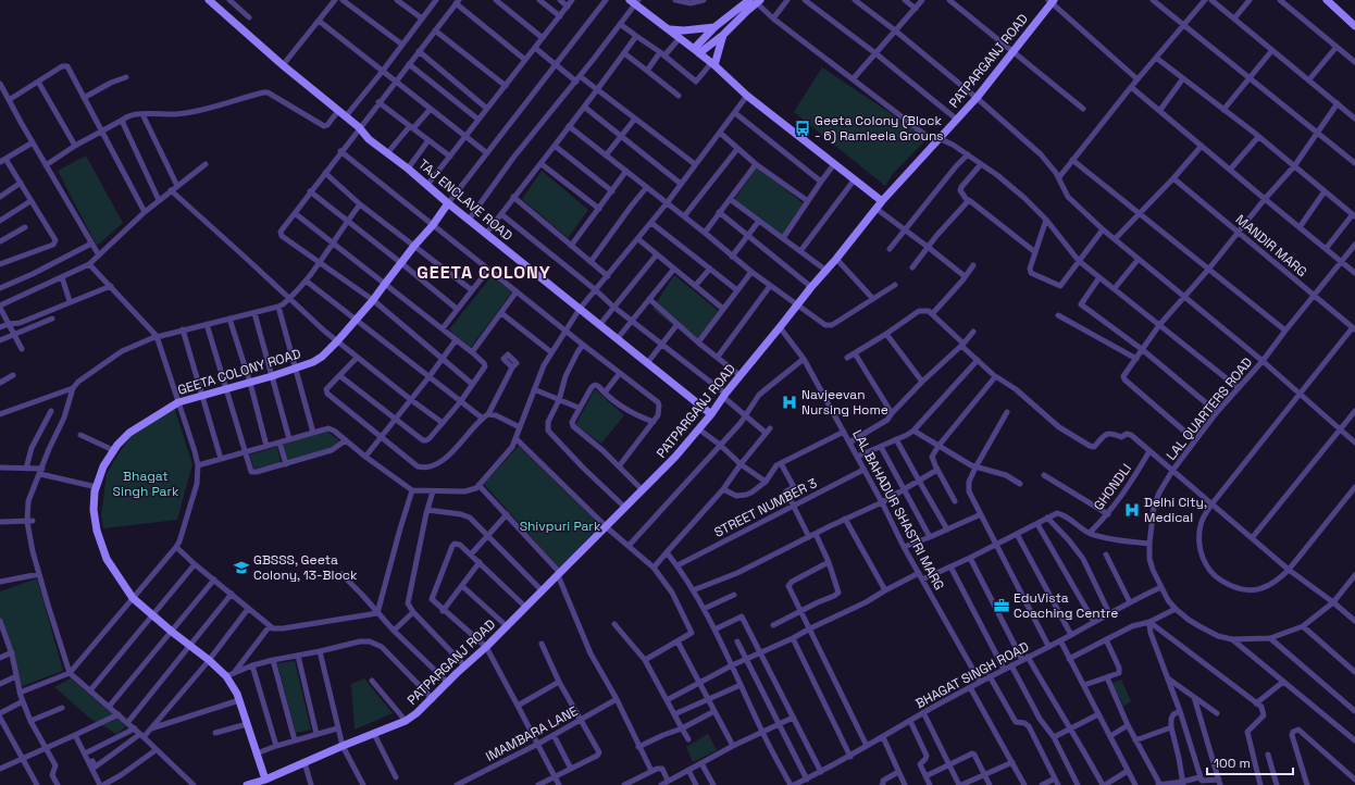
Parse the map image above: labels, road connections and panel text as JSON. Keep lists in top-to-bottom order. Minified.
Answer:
{"streets":{"street":["PATPARGANJ ROAD","TAJ ENCLAVE ROAD","MANDIR MARG","GEETA COLONY ROAD","LAL QUARTERS ROAD","GHONDLI","STREET NUMBER 3","LAL BAHADUR SHASTRI MARG","BHAGAT SINGH ROAD","IMAMBARA LANE"]},"crossings":[["PATPARGANJ ROAD","TAJ ENCLAVE ROAD"],["PATPARGANJ ROAD","GEETA COLONY ROAD"],["PATPARGANJ ROAD","LAL BAHADUR SHASTRI MARG"],["TAJ ENCLAVE ROAD","GEETA COLONY ROAD"],["MANDIR MARG","LAL QUARTERS ROAD"],["LAL QUARTERS ROAD","BHAGAT SINGH ROAD"],["STREET NUMBER 3","LAL BAHADUR SHASTRI MARG"],["LAL BAHADUR SHASTRI MARG","BHAGAT SINGH ROAD"]],"districts":["GEETA COLONY"],"parks":["Bhagat Singh Park","Shivpuri Park"],"places":{"bus stop":["Geeta Colony (Block - 6) Ramleela Grouns"],"hospital":["Navjeevan Nursing Home","Delhi City, Medical"],"school or university":["GBSSS, Geeta Colony, 13-Block"],"office":["EduVista Coaching Centre"]},"scale_bar":"100 m"}
